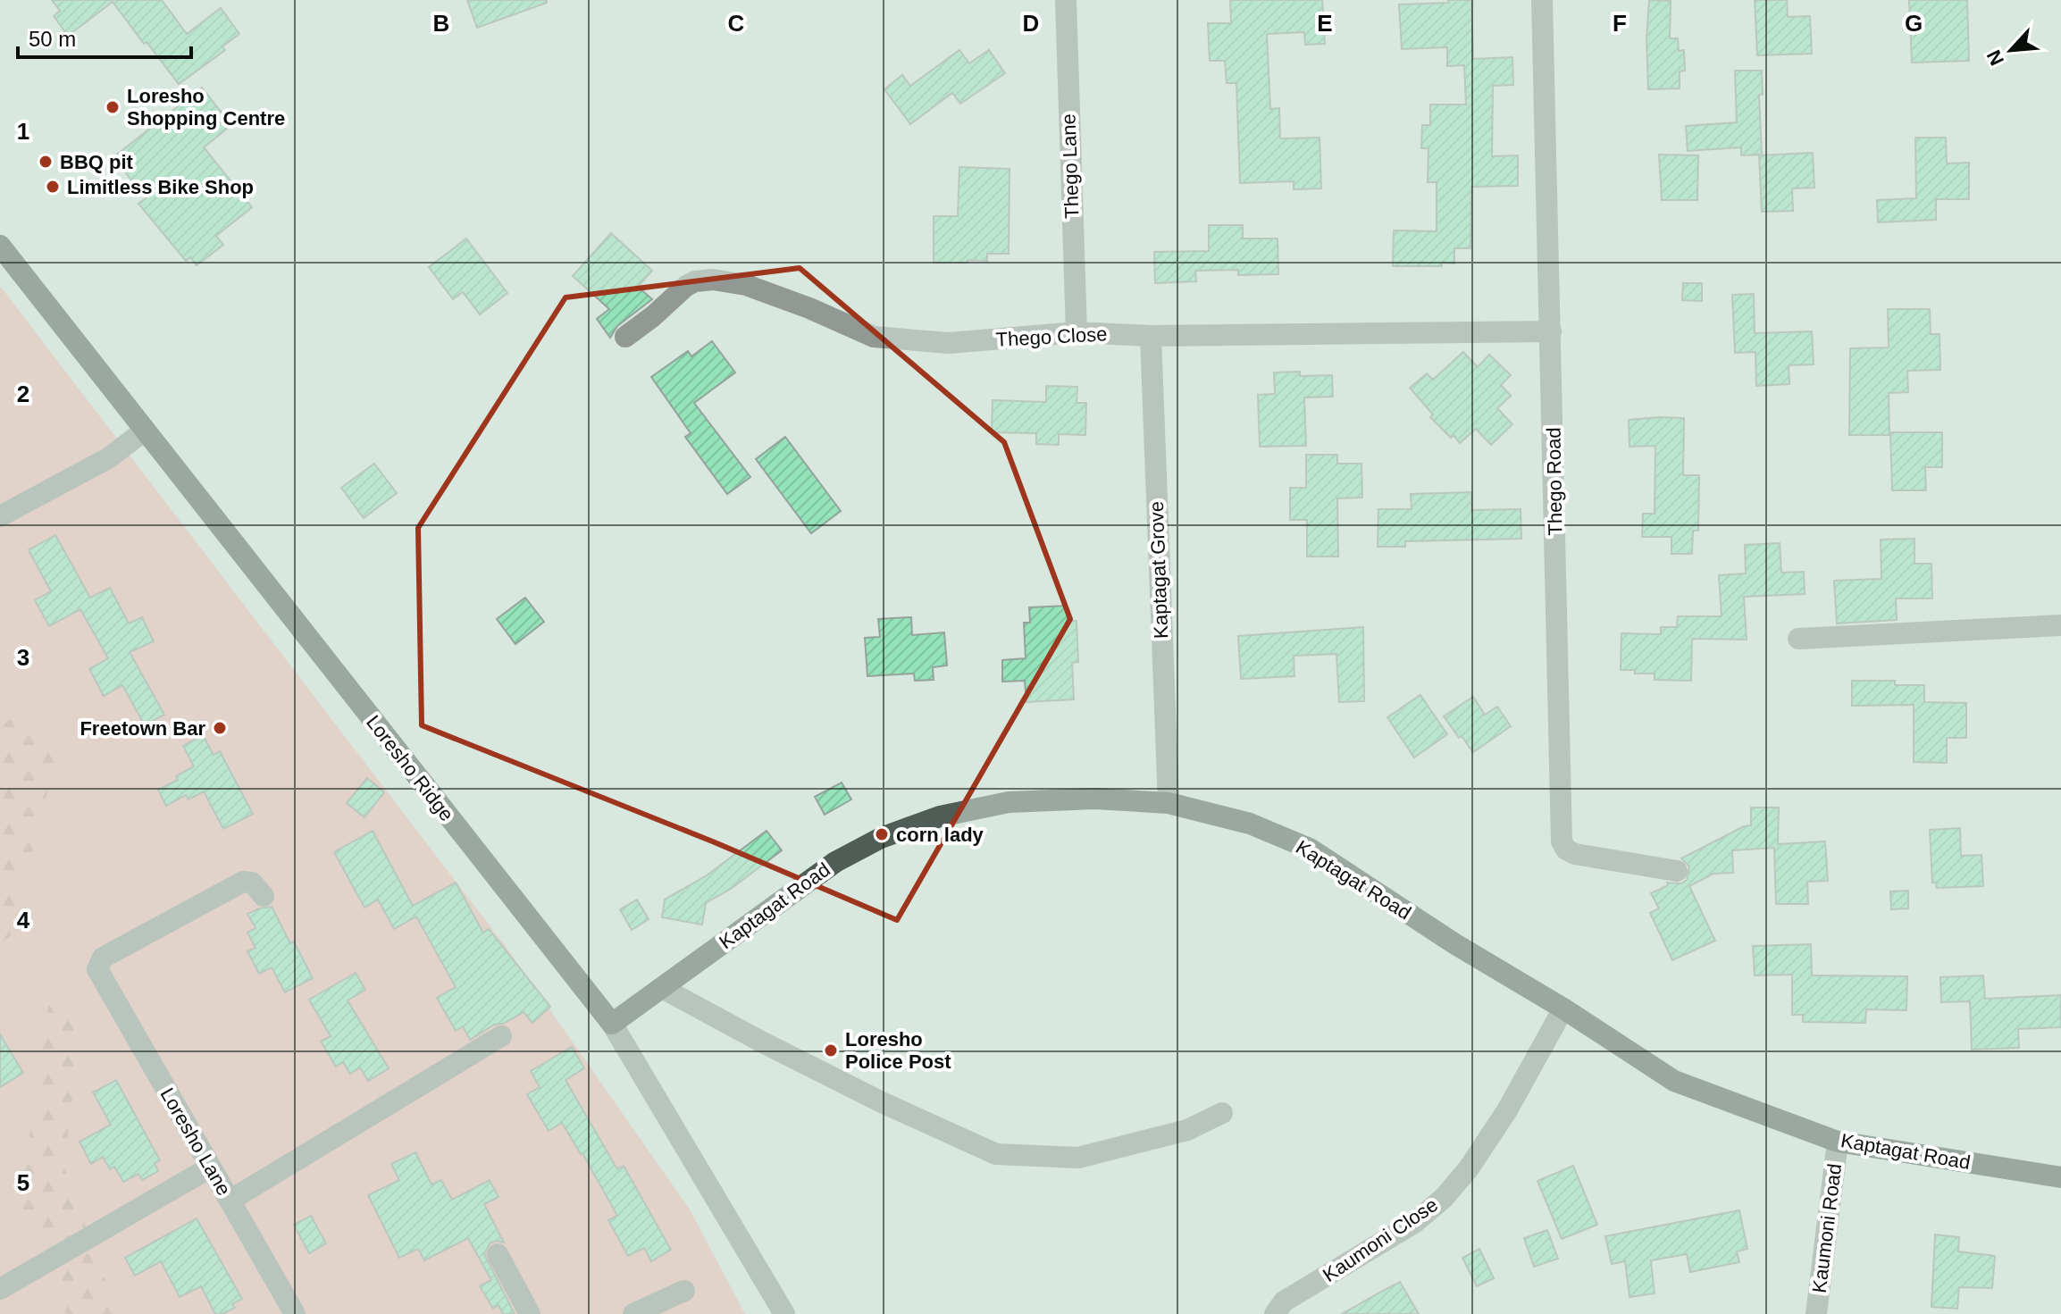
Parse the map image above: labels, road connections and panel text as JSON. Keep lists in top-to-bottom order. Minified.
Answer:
{"streets":{"main road":["Loresho Ridge","Kaptagat Road"],"street":["Thego Lane","Thego Close","Thego Road","Kaptagat Grove","Loresho Lane","Kaumoni Road","Kaumoni Close"]},"crossings":[["Thego Lane","Thego Close"],["Thego Close","Thego Road"],["Thego Close","Kaptagat Grove"],["Kaptagat Grove","Kaptagat Road"],["Loresho Ridge","Kaptagat Road"],["Kaptagat Road","Kaumoni Road"],["Kaptagat Road","Kaumoni Close"]],"places":["Loresho Shopping Centre","BBQ pit","Limitless Bike Shop","Freetown Bar","corn lady","Loresho Police Post"],"scale_bar":"50 m","north":"bottom left","grid":{"columns":["B","C","D","E","F","G"],"rows":["1","2","3","4","5"]}}
